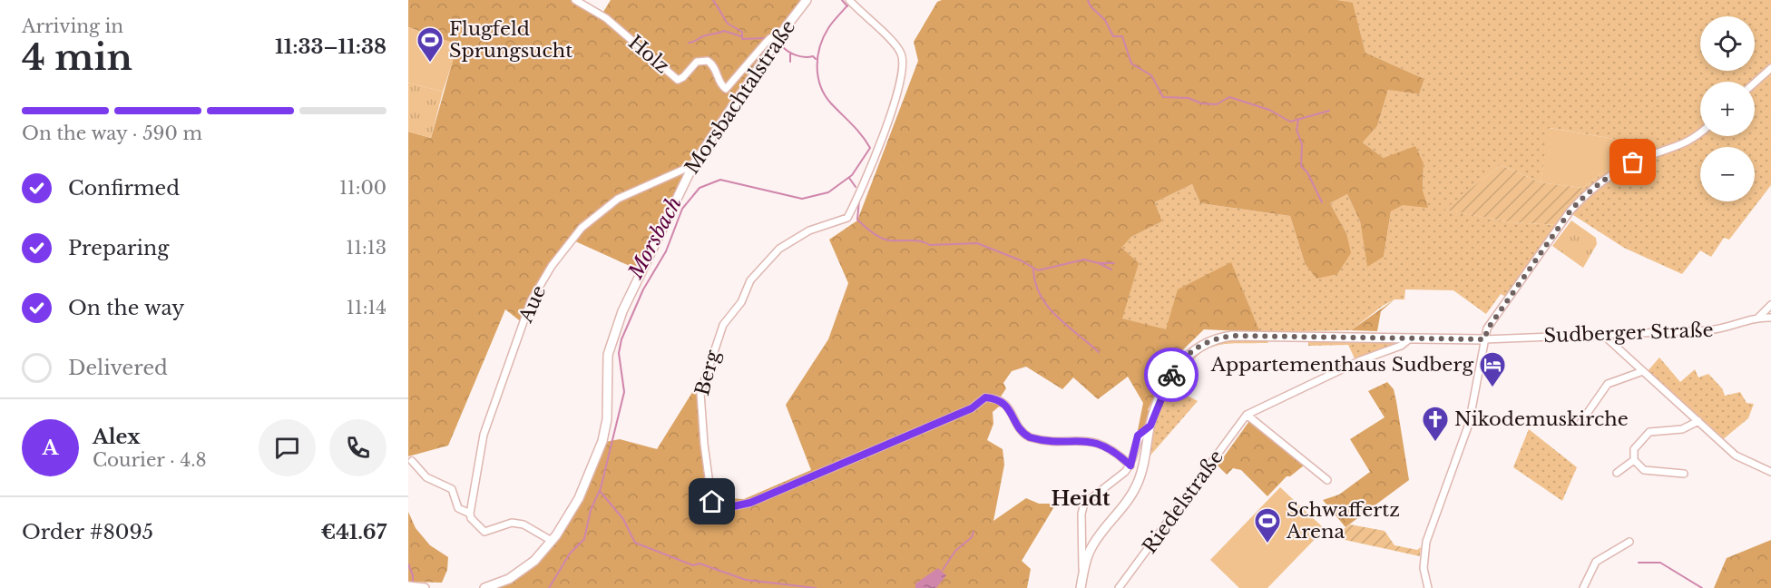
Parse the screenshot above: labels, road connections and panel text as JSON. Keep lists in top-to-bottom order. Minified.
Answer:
{"streets":{"main road":["Morsbachtalstraße"],"street":["Holz","Aue","Sudberger Straße","Berg","Riedelstraße"]},"crossings":[["Holz","Morsbachtalstraße"],["Morsbachtalstraße","Aue"]],"districts":["Heidt"],"water":["Morsbach"],"places":{"sports":["Flugfeld Sprungsucht","Schwaffertz Arena"],"hotel":["Appartementhaus Sudberg"],"church":["Nikodemuskirche"]},"page":{"heading":["4 min","Arriving in","11:33–11:38"],"panel":["Alex","Courier · 4.8","Order #8095","€41.67"],"map_buttons":["+","−"],"bar":"On the way · 590 m","list":[["Confirmed","11:00"],["Preparing","11:13"],["On the way","11:14"],"Delivered"],"round":"A"}}
